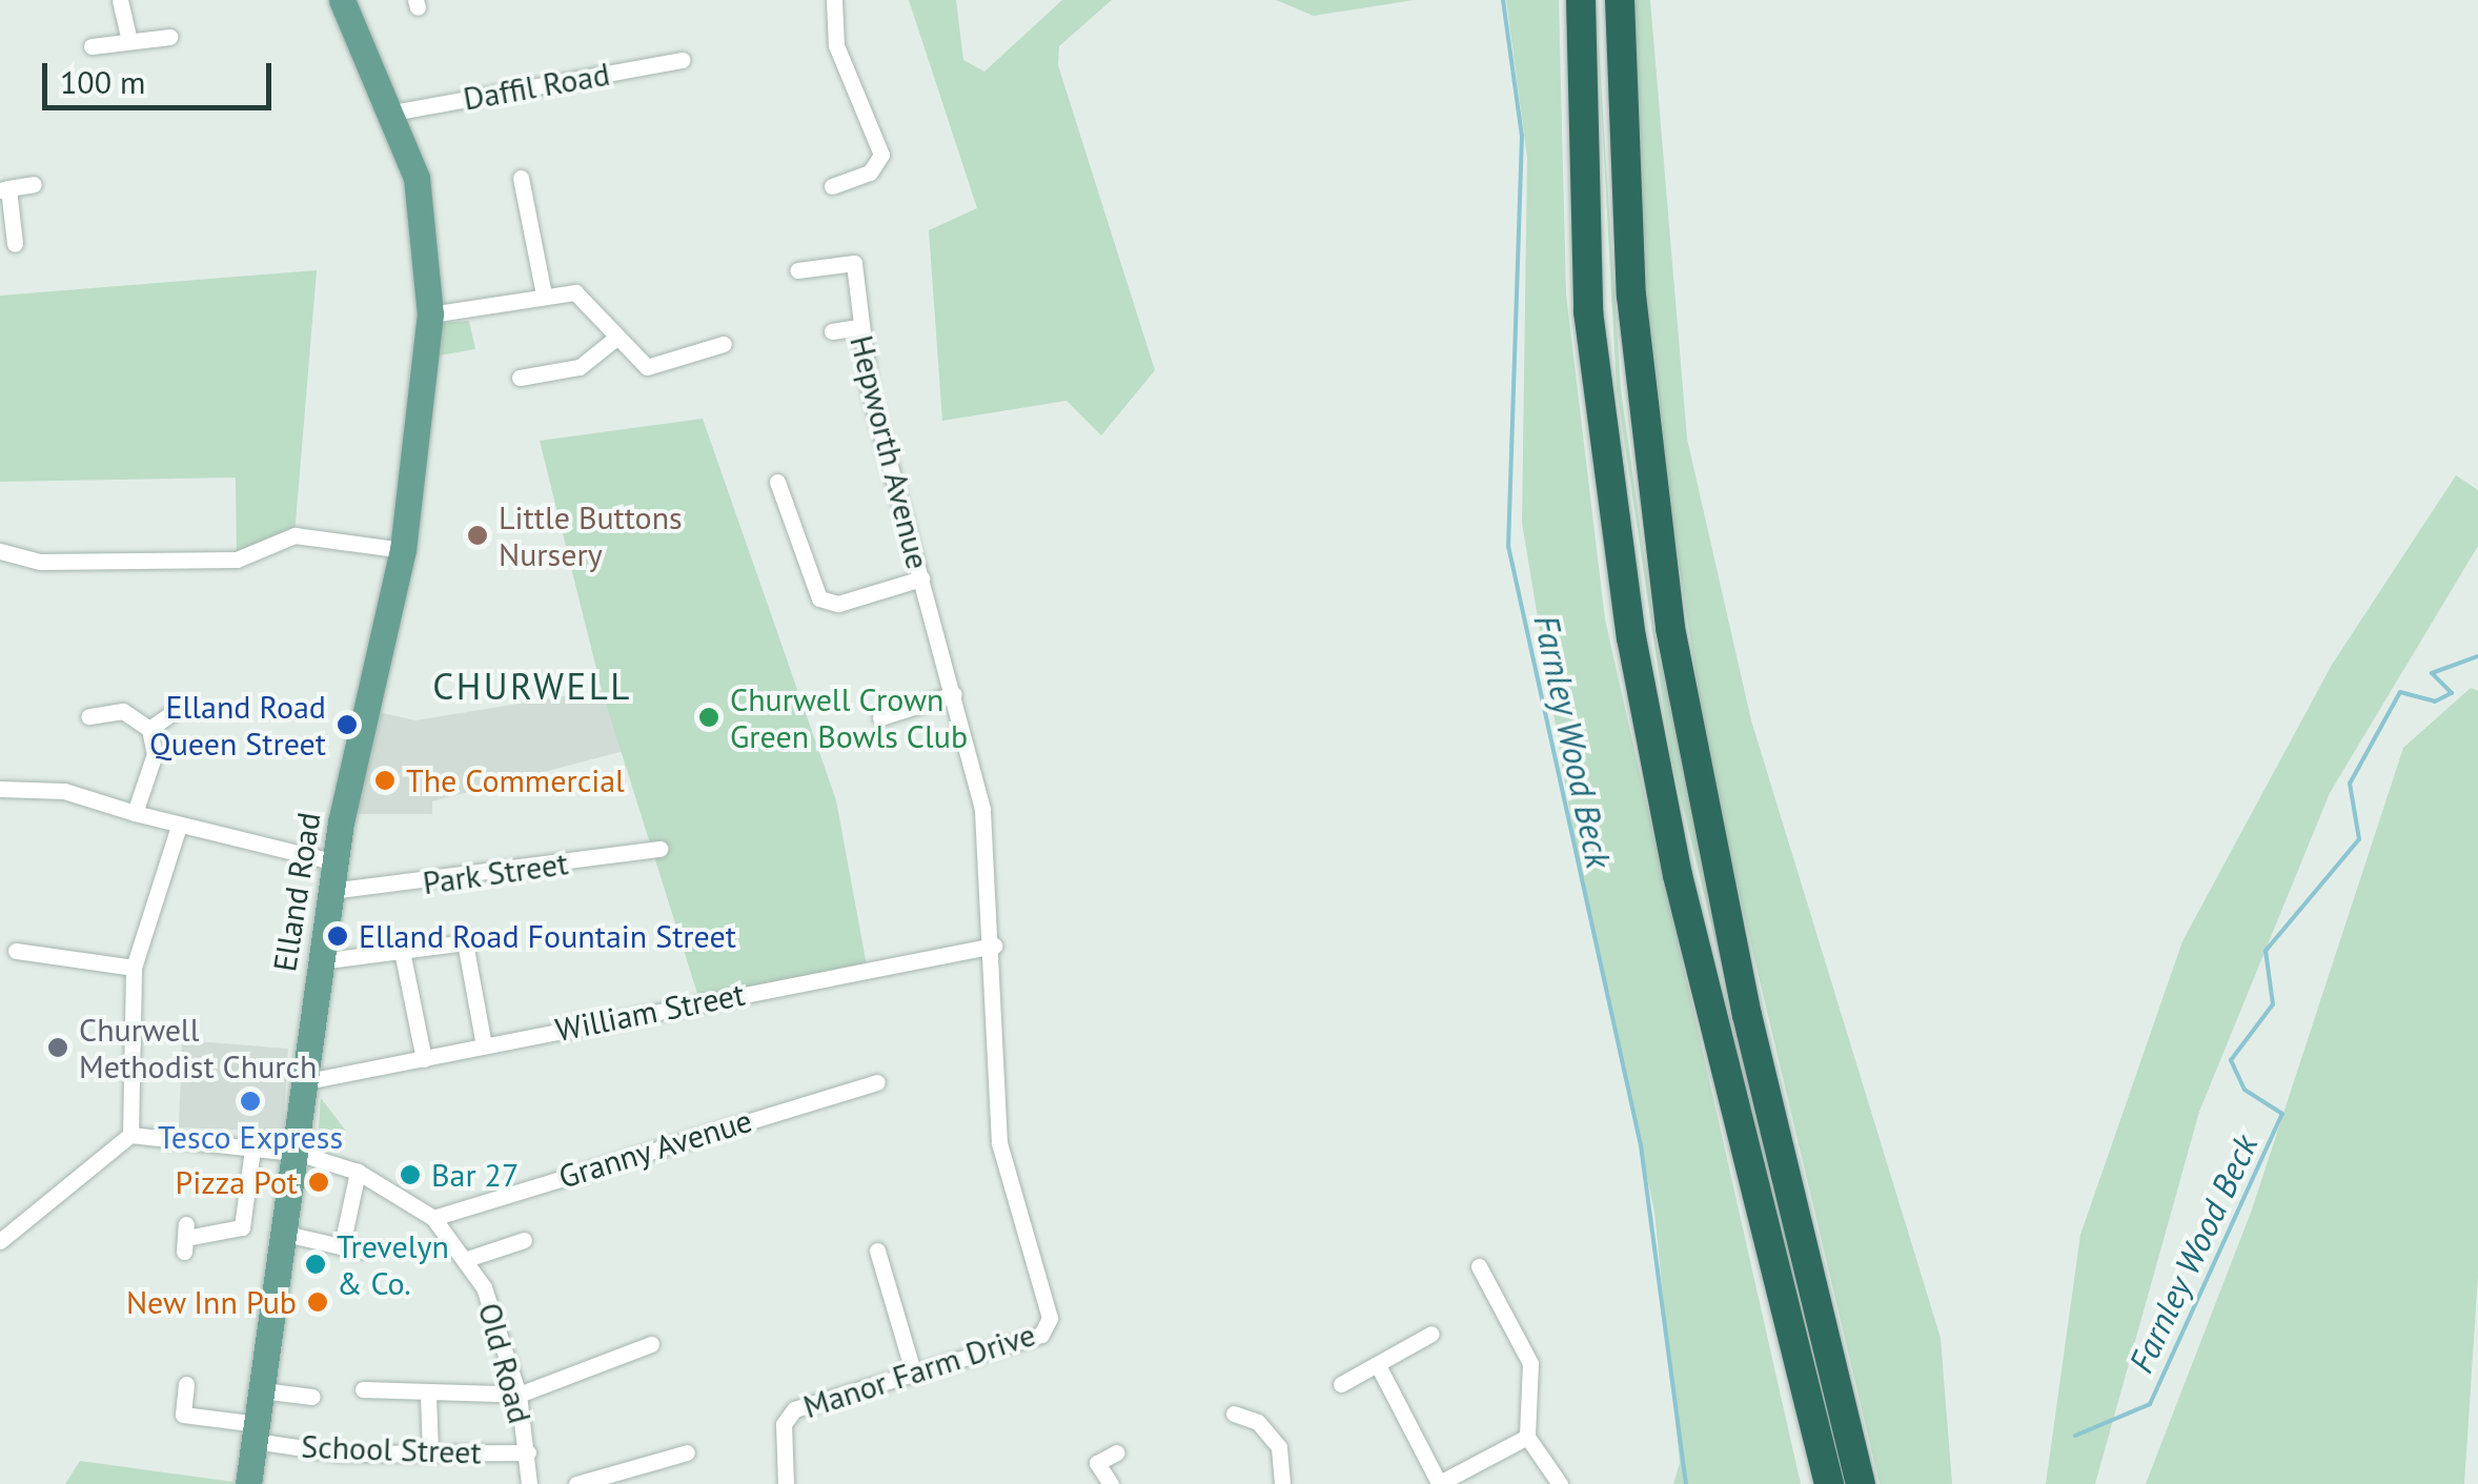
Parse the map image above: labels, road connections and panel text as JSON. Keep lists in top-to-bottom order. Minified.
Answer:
{"streets":{"main road":["Elland Road"],"street":["Daffil Road","Hepworth Avenue","Park Street","William Street","Granny Avenue","Old Road","Manor Farm Drive","School Street"]},"crossings":[["Daffil Road","Elland Road"],["Hepworth Avenue","William Street"],["Hepworth Avenue","Manor Farm Drive"],["Park Street","Elland Road"],["Elland Road","William Street"],["Elland Road","Old Road"],["Elland Road","School Street"],["William Street","Manor Farm Drive"],["Granny Avenue","Old Road"],["Old Road","School Street"]],"districts":["CHURWELL"],"water":["Farnley Wood Beck"],"places":["Little Buttons Nursery","Churwell Crown Green Bowls Club","Elland Road Queen Street","The Commercial","Elland Road Fountain Street","Churwell Methodist Church","Tesco Express","Bar 27","Pizza Pot","Trevelyn & Co.","New Inn Pub"],"scale_bar":"100 m"}
